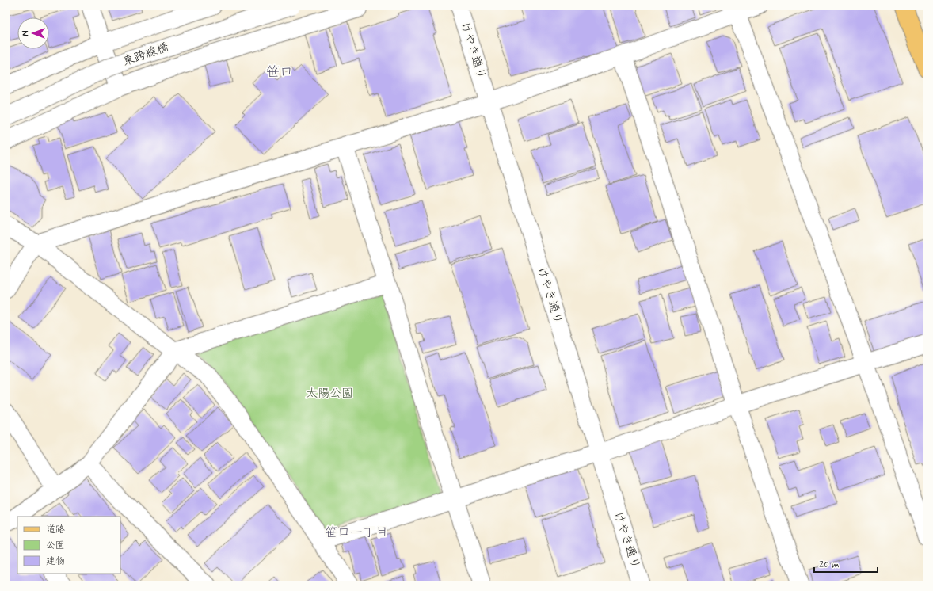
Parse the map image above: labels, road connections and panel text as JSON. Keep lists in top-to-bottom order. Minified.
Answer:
{"streets":{"street":["けやき通り","東跨線橋"]},"districts":["笹口","笹口一丁目"],"parks":["太陽公園"],"legend":["道路","公園","建物"],"scale_bar":"20 m","north":"left"}
